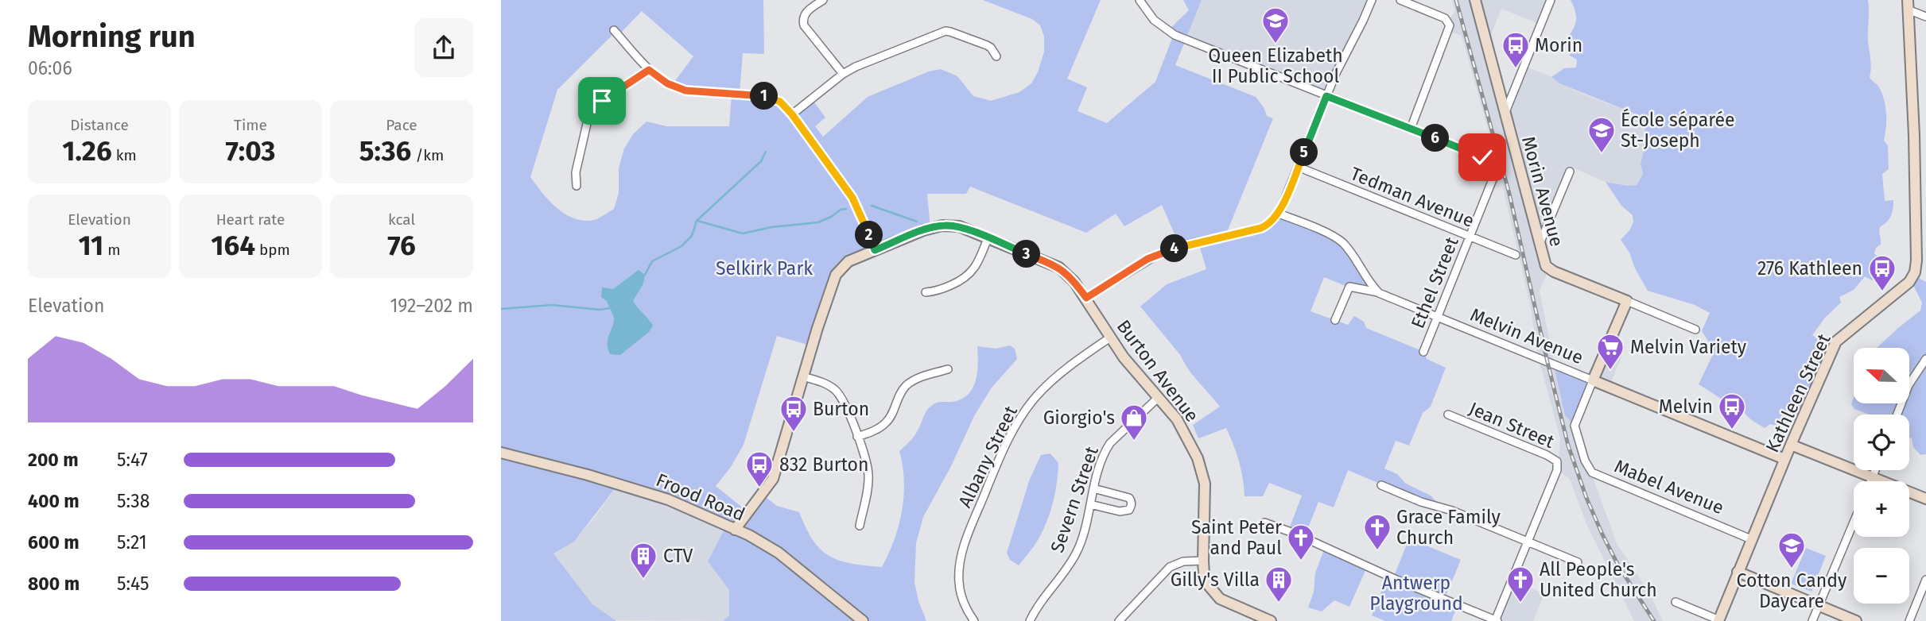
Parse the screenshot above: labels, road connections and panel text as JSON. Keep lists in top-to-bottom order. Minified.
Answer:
{"streets":{"street":["Morin Avenue","Tedman Avenue","Ethel Street","Melvin Avenue","Burton Avenue","Kathleen Street","Jean Street","Albany Street","Mabel Avenue","Frood Road","Severn Street"]},"crossings":[["Morin Avenue","Mabel Avenue"],["Tedman Avenue","Ethel Street"],["Ethel Street","Melvin Avenue"],["Melvin Avenue","Kathleen Street"],["Melvin Avenue","Mabel Avenue"],["Burton Avenue","Albany Street"],["Burton Avenue","Frood Road"],["Burton Avenue","Severn Street"],["Kathleen Street","Mabel Avenue"]],"parks":["Selkirk Park","Antwerp Playground"],"places":{"school or university":["Queen Elizabeth II Public School","École séparée St-Joseph","Cotton Candy Daycare"],"bus stop":["Morin","276 Kathleen","Melvin","Burton","832 Burton"],"supermarket":["Melvin Variety"],"shop":["Giorgio's"],"church":["Grace Family Church","Saint Peter and Paul","All People's United Church"],"building":["CTV","Gilly's Villa"]},"north":"left","page":{"heading":["Morning run","06:06"],"pins":["1","6","5","2","4","3"],"stats":[["Distance","1.26 km"],["Time","7:03"],["Pace","5:36 /km"],["Elevation","11 m"],["Heart rate","164 bpm"],["kcal","76"]],"chart":["Elevation","192–202 m"],"map_buttons":["+","−"],"list":[{"name":"200 m","note":"5:47"},{"name":"400 m","note":"5:38"},{"name":"600 m","note":"5:21"},{"name":"800 m","note":"5:45"}]}}
